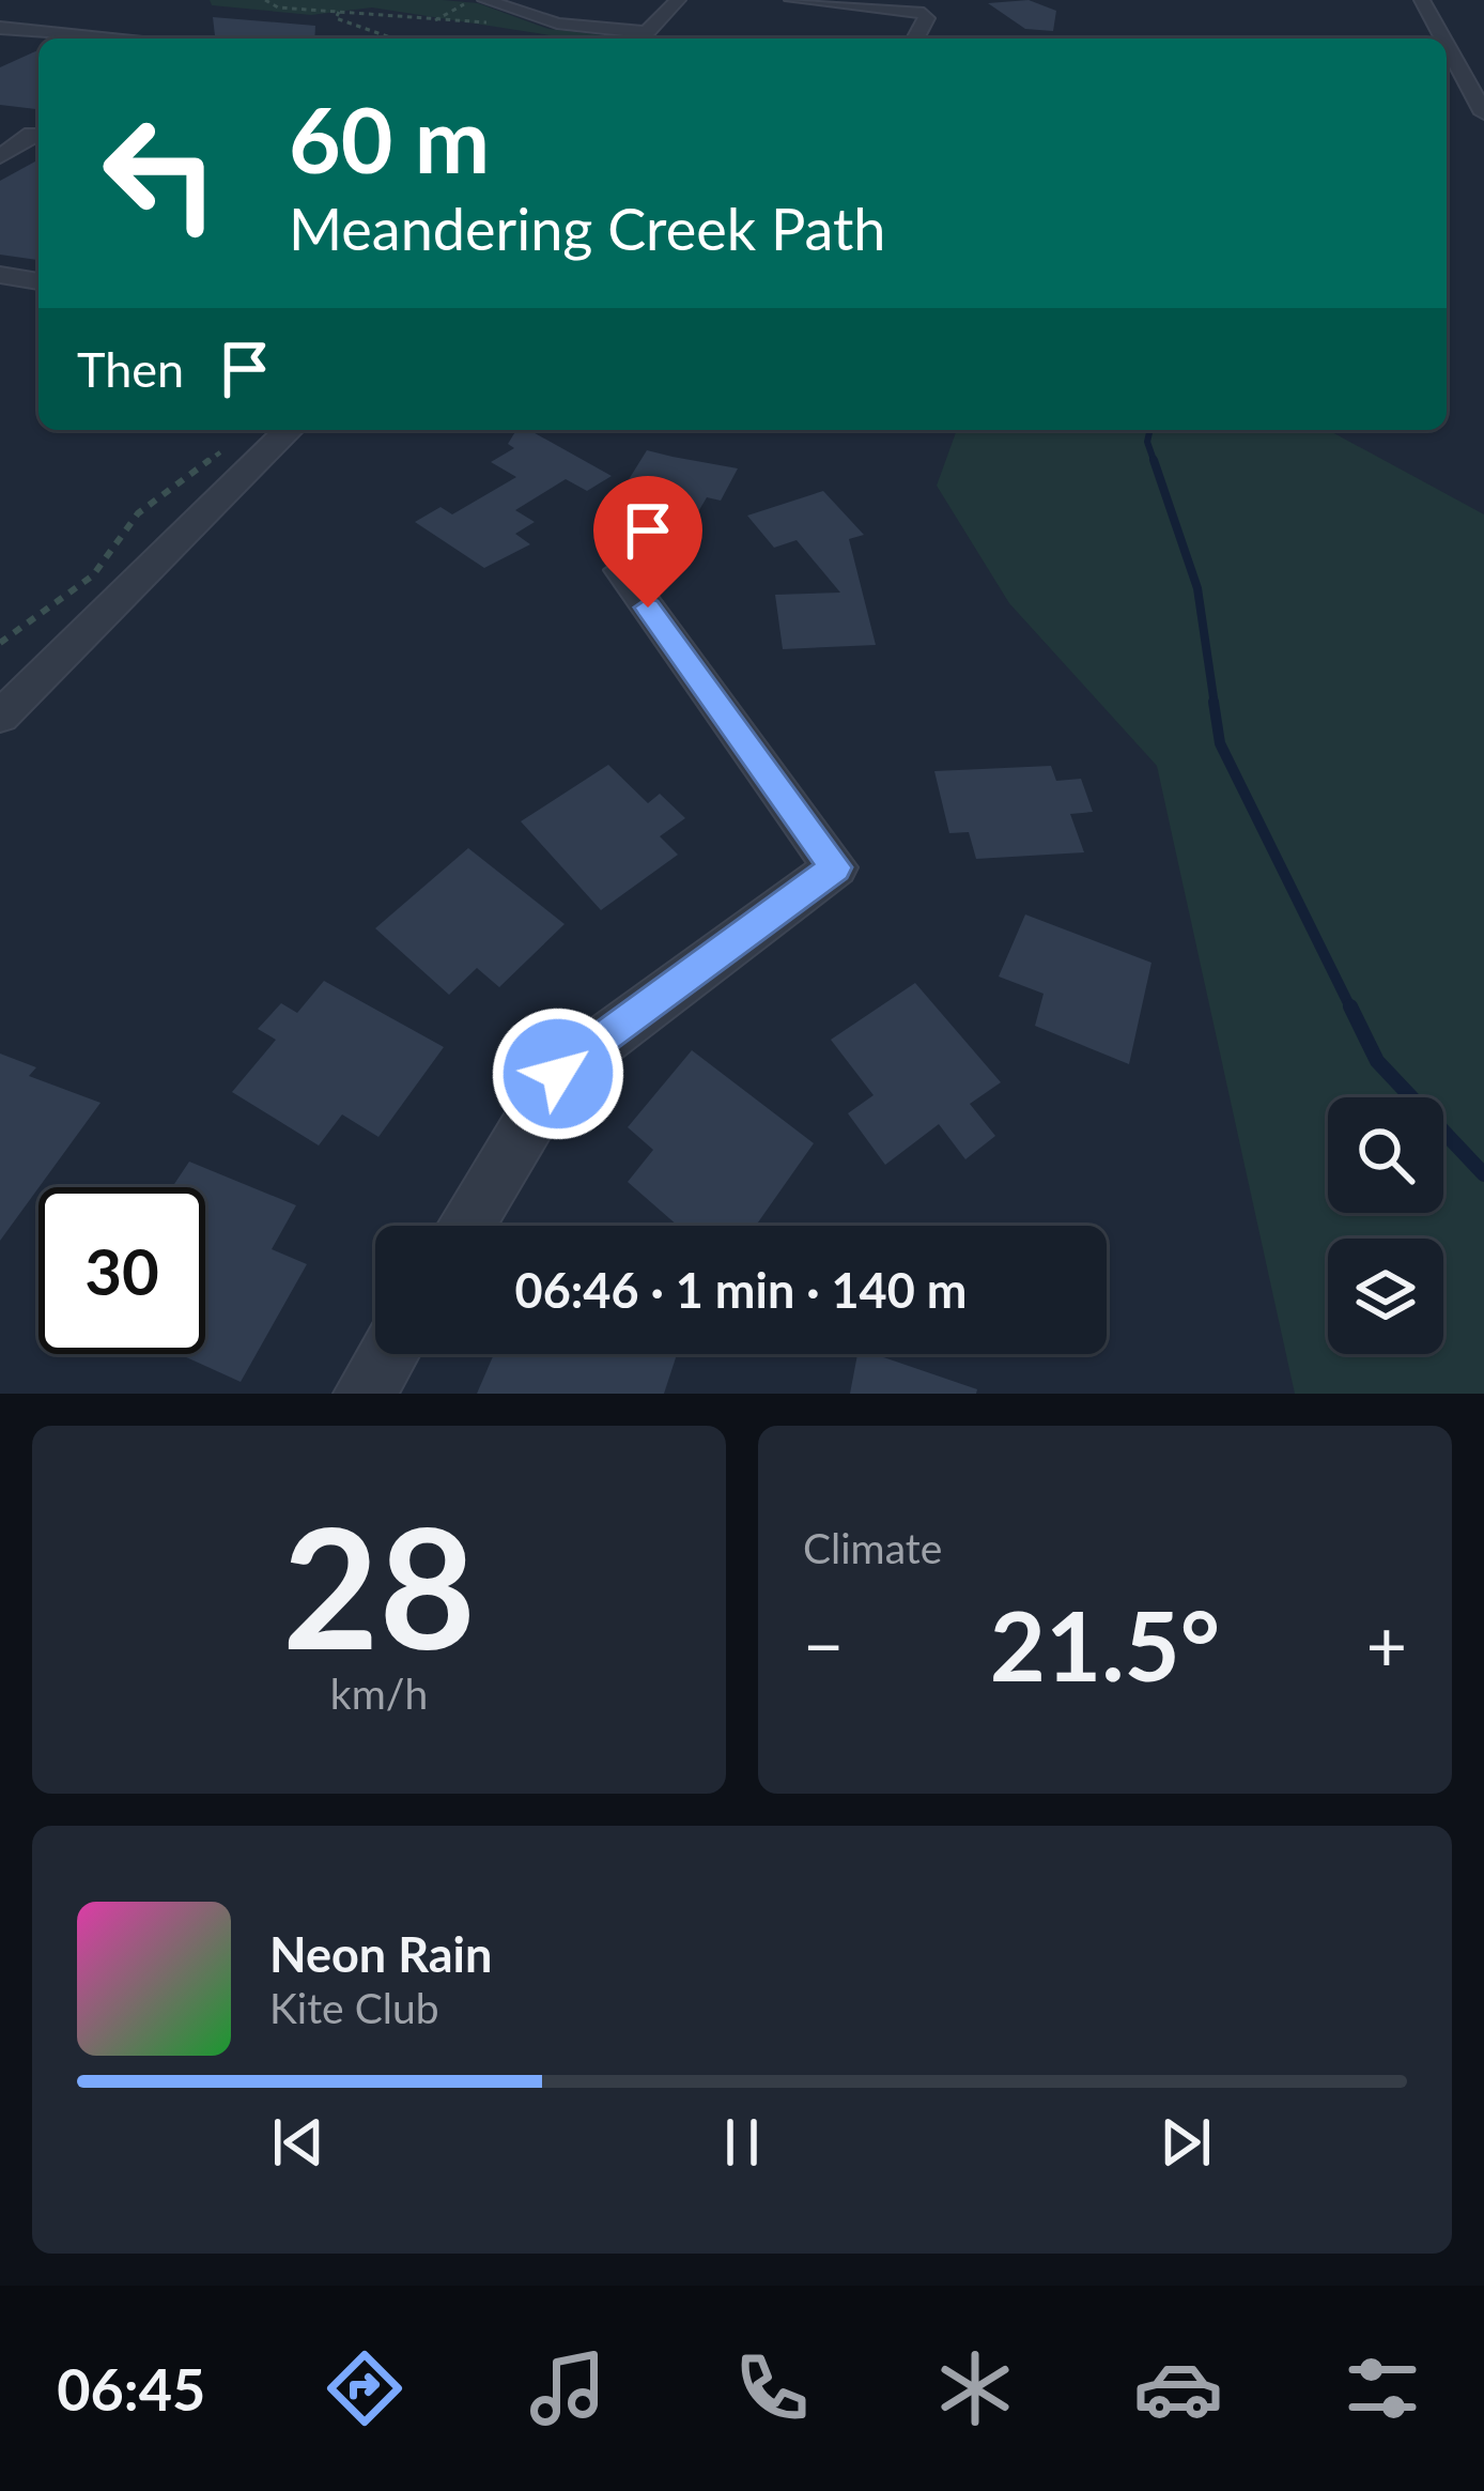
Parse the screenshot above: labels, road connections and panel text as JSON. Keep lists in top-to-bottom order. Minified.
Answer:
{"page":{"turn":["60 m","Meandering Creek Path"],"then":"Then","limit":"30","trip":"06:46 · 1 min · 140 m","tile":[["28","km/h"],"Climate"],"heat":["−","21.5°","+"],"song":["Neon Rain","Kite Club"],"tabs":"06:45"}}
